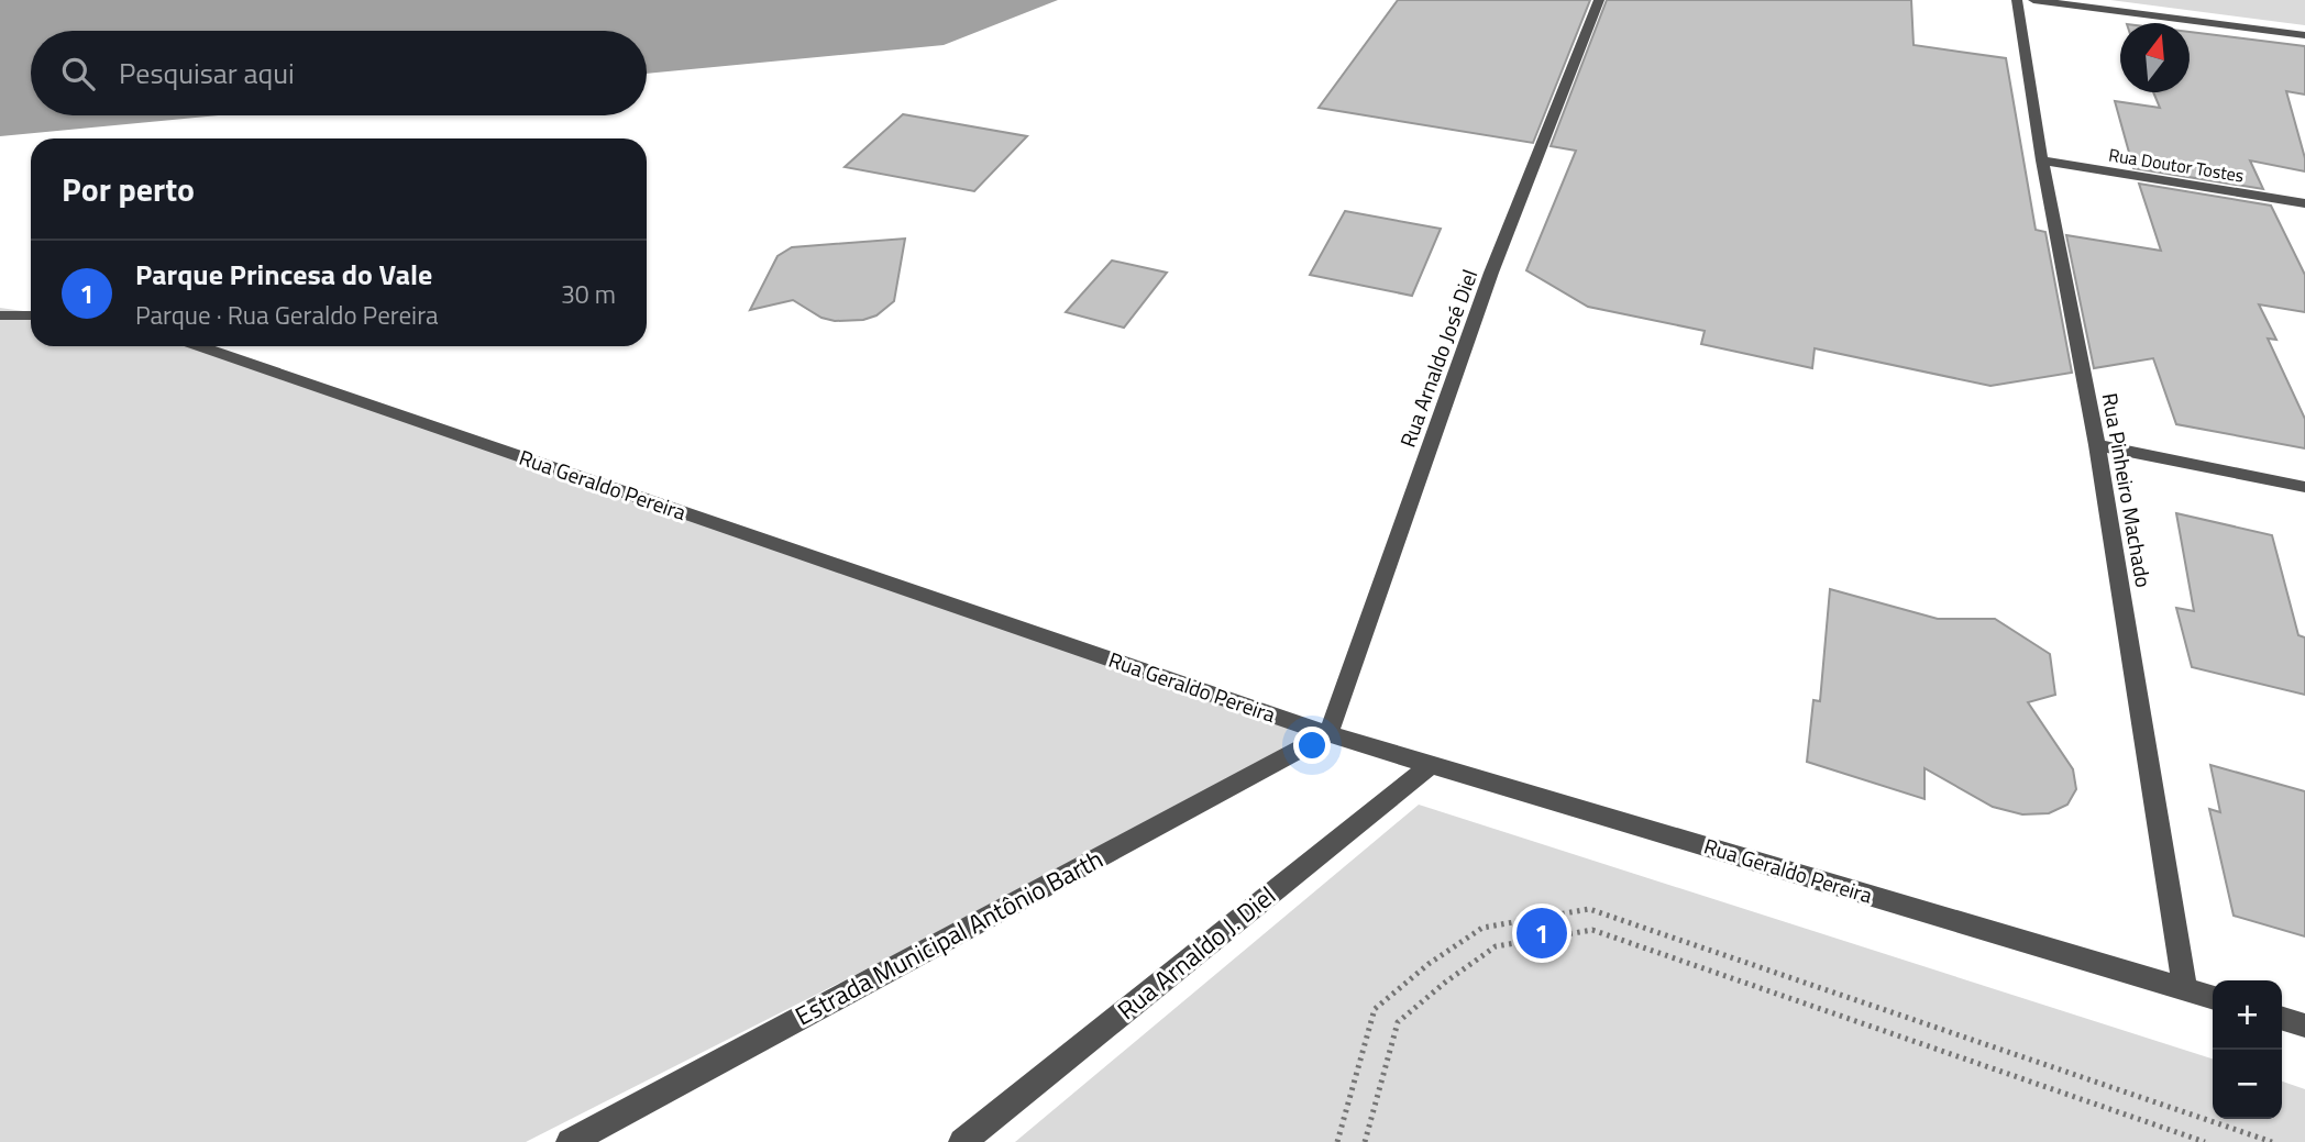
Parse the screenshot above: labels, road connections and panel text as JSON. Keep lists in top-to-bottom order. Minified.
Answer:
{"streets":{"street":["Rua Doutor Tostes","Rua Arnaldo José Diel","Rua Geraldo Pereira","Rua Pinheiro Machado","Estrada Municipal Antônio Barth","Rua Arnaldo J. Diel"]},"crossings":[["Rua Doutor Tostes","Rua Pinheiro Machado"],["Rua Arnaldo José Diel","Rua Geraldo Pereira"],["Rua Arnaldo José Diel","Estrada Municipal Antônio Barth"],["Rua Geraldo Pereira","Rua Pinheiro Machado"],["Rua Geraldo Pereira","Estrada Municipal Antônio Barth"],["Rua Geraldo Pereira","Rua Arnaldo J. Diel"]],"north":"top","page":{"search":"Pesquisar aqui","heading":"Por perto","list":[{"mark":"1","name":"Parque Princesa do Vale","note":"Parque · Rua Geraldo Pereira","value":"30 m"}],"pins":"1","map_buttons":["+","−"]}}
